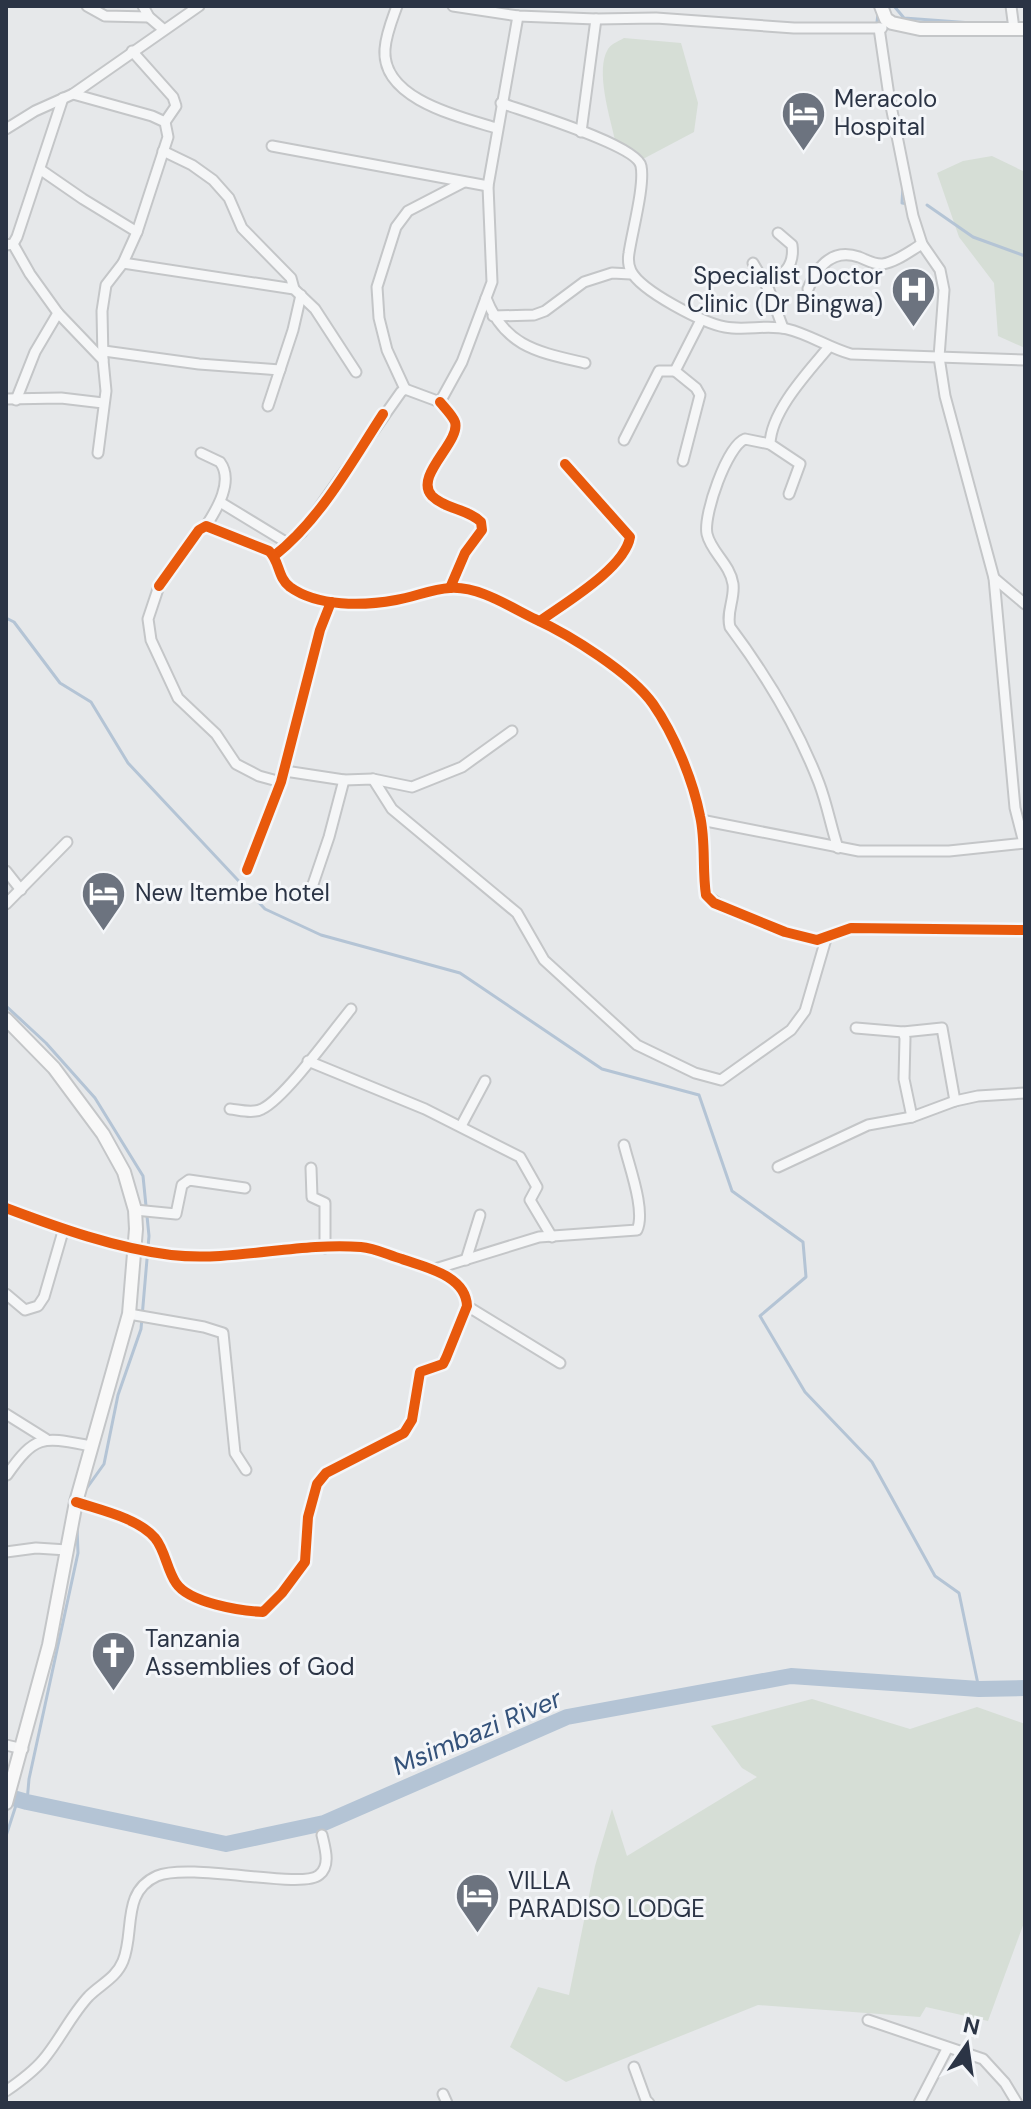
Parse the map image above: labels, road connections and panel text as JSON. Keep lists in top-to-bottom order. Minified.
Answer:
{"water":["Msimbazi River"],"places":{"hotel":["Meracolo Hospital","New Itembe hotel","VILLA PARADISO LODGE"],"hospital":["Specialist Doctor Clinic (Dr Bingwa)"],"church":["Tanzania Assemblies of God"]},"north":"top"}
